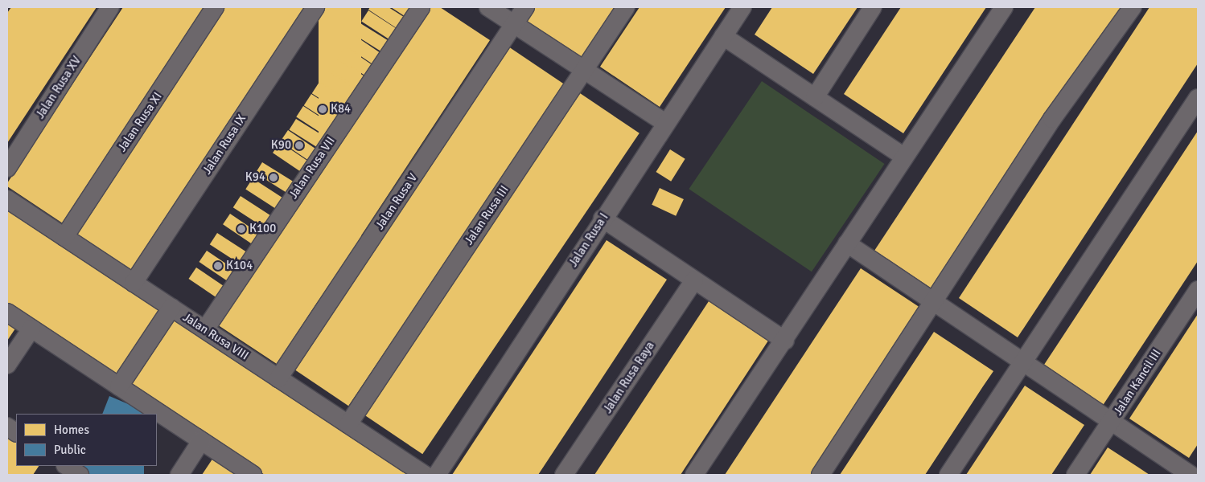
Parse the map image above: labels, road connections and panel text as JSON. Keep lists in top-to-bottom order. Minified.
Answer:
{"streets":{"street":["Jalan Rusa XV","Jalan Rusa XI","Jalan Rusa IX","Jalan Rusa VII","Jalan Rusa V","Jalan Rusa III","Jalan Rusa I","Jalan Rusa VIII","Jalan Rusa Raya","Jalan Kancil III"]},"crossings":[["Jalan Rusa XI","Jalan Rusa VIII"],["Jalan Rusa IX","Jalan Rusa VIII"],["Jalan Rusa VII","Jalan Rusa VIII"],["Jalan Rusa V","Jalan Rusa VIII"],["Jalan Rusa III","Jalan Rusa VIII"]],"places":["K84","K90","K94","K100","K104"],"legend":["Homes","Public"]}
